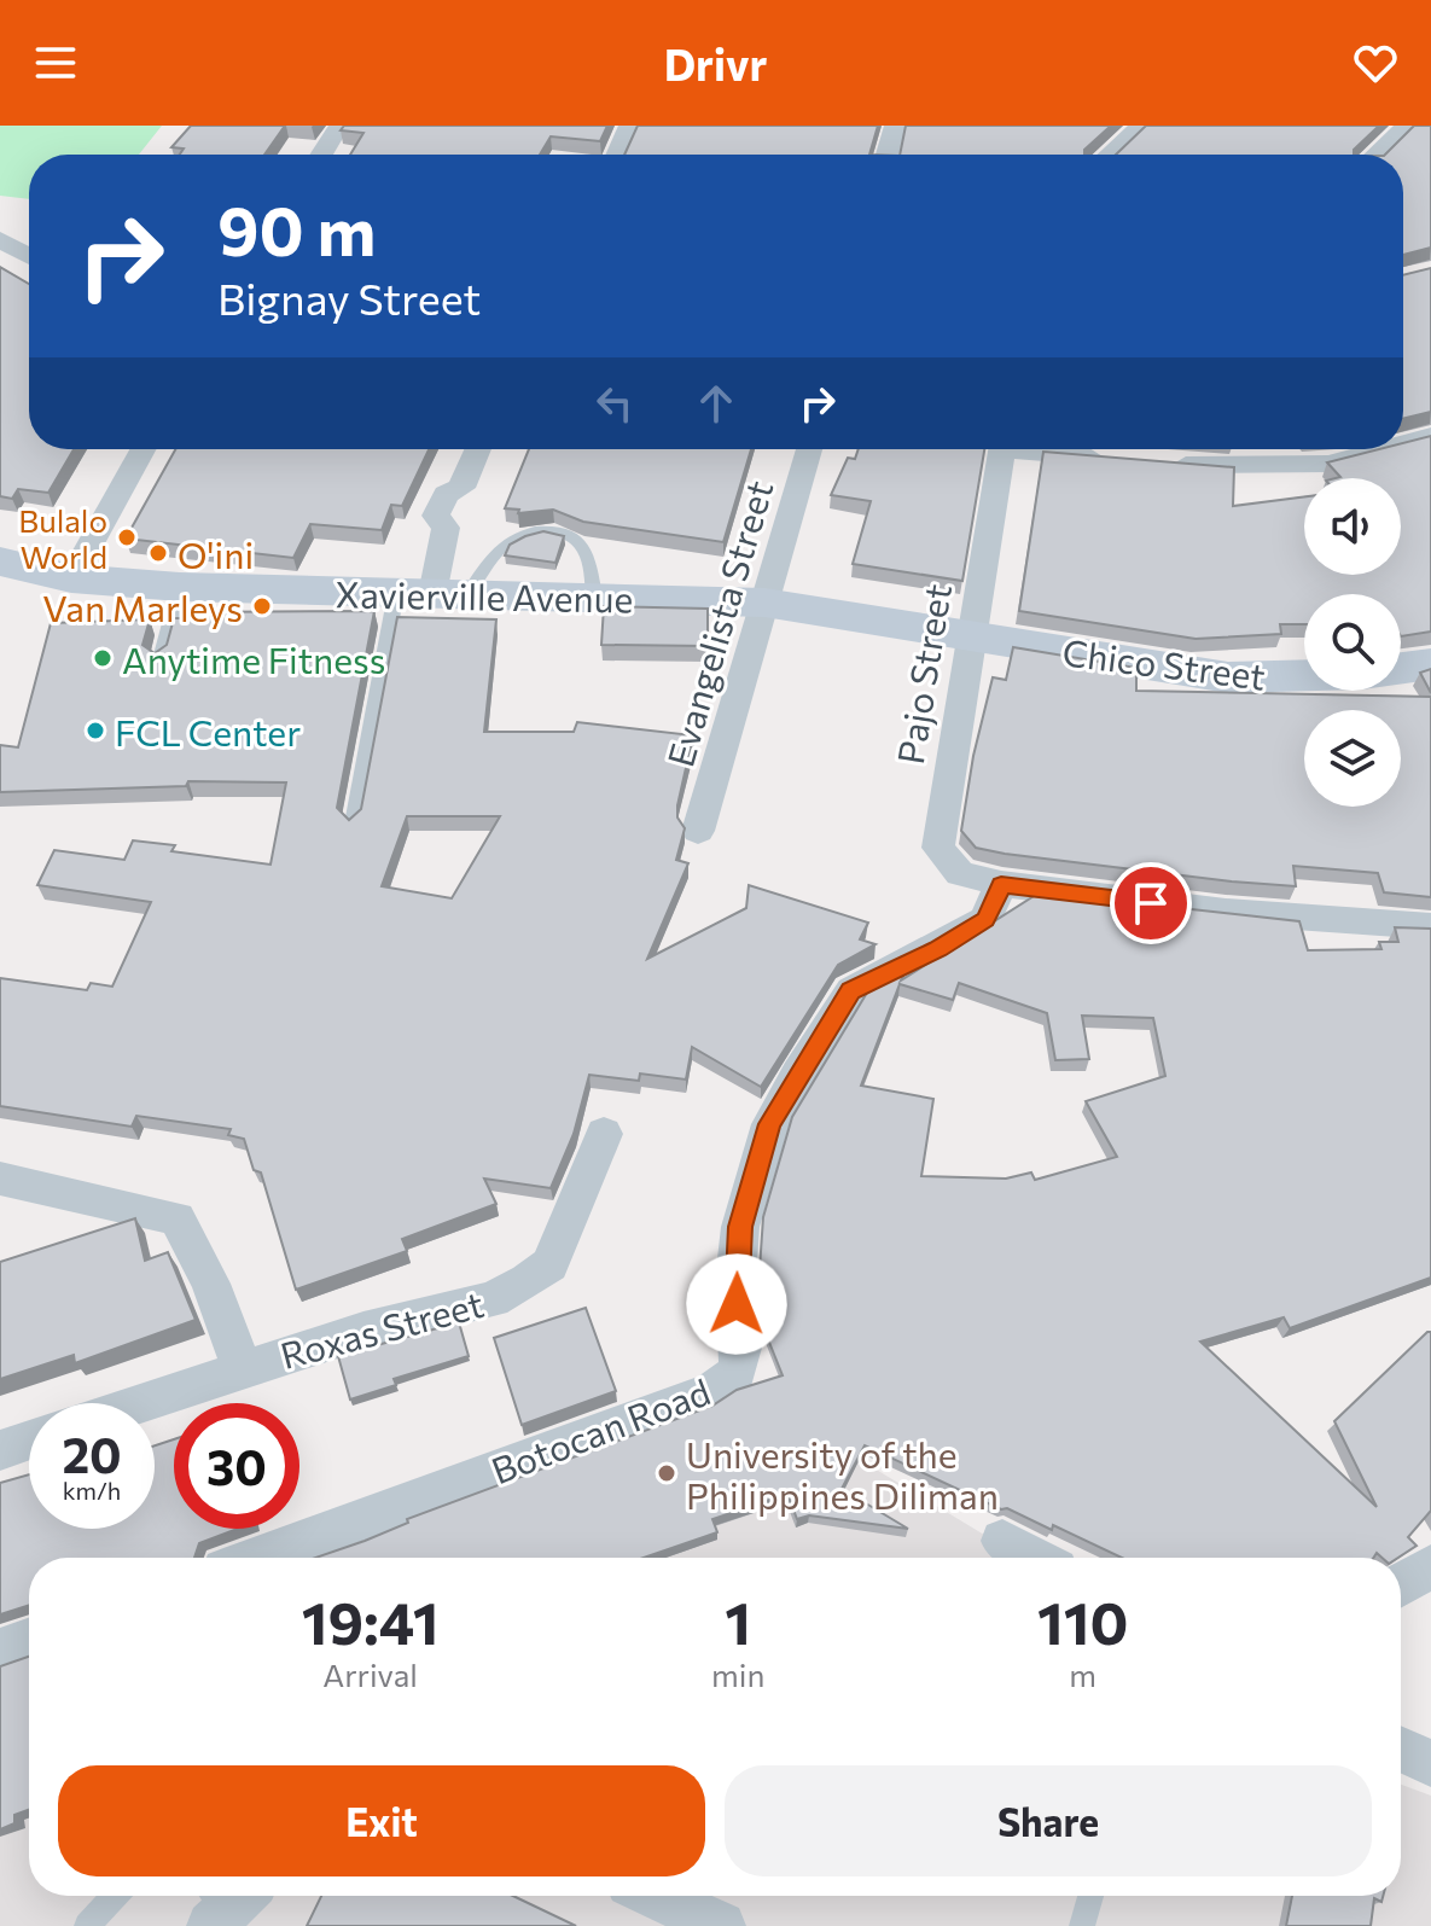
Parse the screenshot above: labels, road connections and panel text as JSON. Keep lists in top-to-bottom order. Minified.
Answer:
{"streets":{"main road":["Xavierville Avenue","Chico Street"],"street":["Evangelista Street","Pajo Street","Roxas Street","Botocan Road"]},"crossings":[["Xavierville Avenue","Evangelista Street"],["Xavierville Avenue","Chico Street"],["Xavierville Avenue","Pajo Street"],["Chico Street","Pajo Street"],["Pajo Street","Botocan Road"]],"places":["Bulalo World","O'ini","Van Marleys","Anytime Fitness","FCL Center","University of the Philippines Diliman"],"page":{"header":"Drivr","turn":["90 m","Bignay Street"],"speed":"20 km/h","limit":"30","eta":["19:41","Arrival","1","min","110","m"],"buttons":["Exit","Share"]}}
